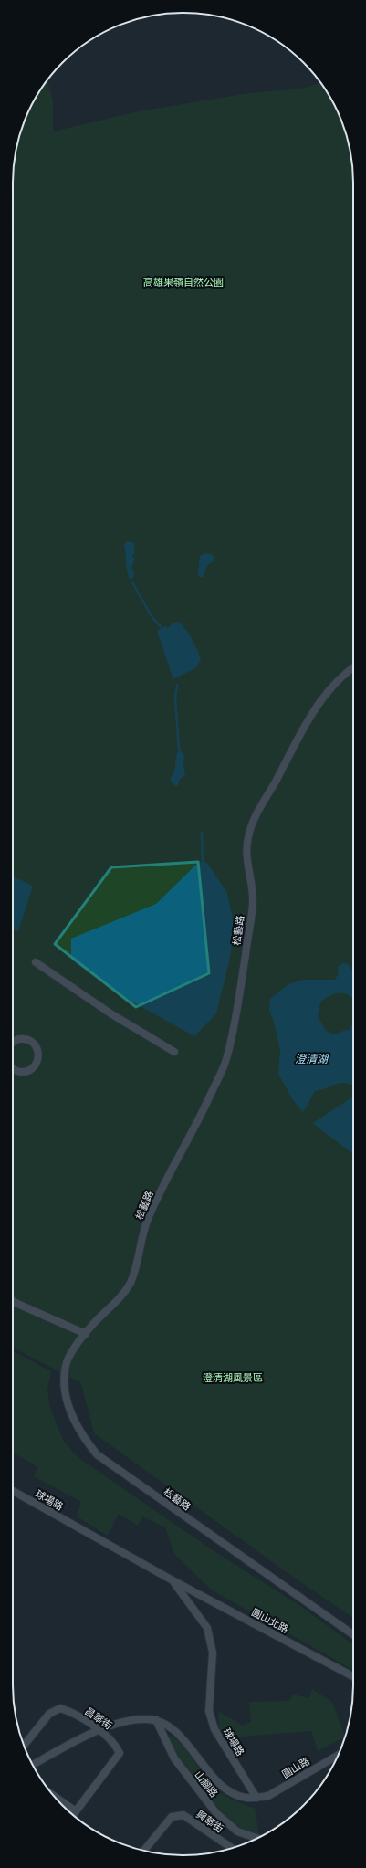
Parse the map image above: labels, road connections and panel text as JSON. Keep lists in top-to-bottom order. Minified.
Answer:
{"streets":{"street":["松藝路","球場路","圓山北路","昌華街","圓山路","山腳路","興華街"]},"crossings":[["球場路","圓山北路"],["球場路","圓山路"]],"water":["澄清湖"],"parks":["高雄果嶺自然公園","澄清湖風景區"]}
